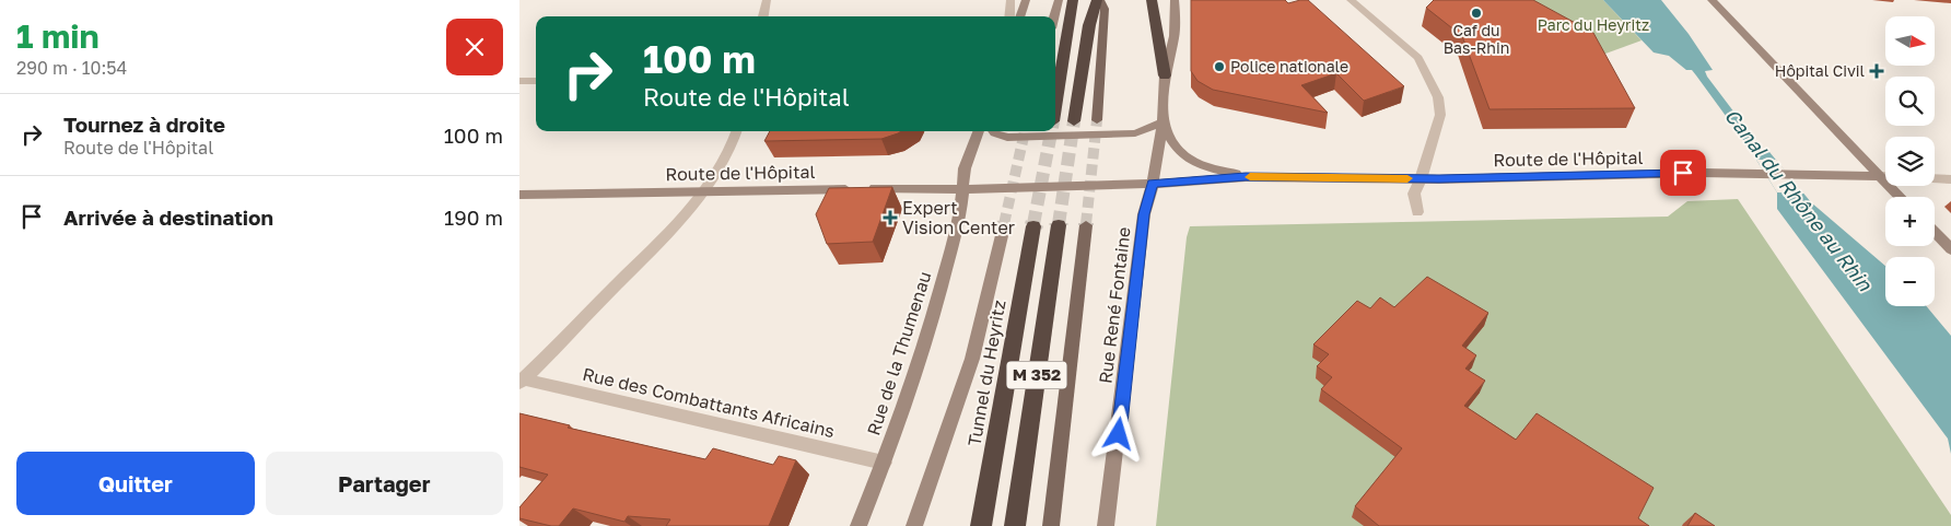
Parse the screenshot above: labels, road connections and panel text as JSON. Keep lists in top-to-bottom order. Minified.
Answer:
{"streets":{"highway":["Tunnel du Heyritz","M 352"],"main road":["Route de l'Hôpital","Rue René Fontaine","Rue de la Thumenau"],"street":["Rue des Combattants Africains"]},"crossings":[["Route de l'Hôpital","Rue René Fontaine"],["Route de l'Hôpital","Rue de la Thumenau"],["Rue de la Thumenau","Rue des Combattants Africains"]],"water":["Canal du Rhône au Rhin"],"parks":["Parc du Heyritz"],"places":{"other":["Caf du Bas-Rhin","Police nationale"],"health":["Hôpital Civil","Expert Vision Center"]},"north":"right","page":{"heading":["1 min","290 m · 10:54"],"map_buttons":["+","−"],"turn":["100 m","Route de l'Hôpital"],"list":[{"name":"Tournez à droite","note":"Route de l'Hôpital","value":"100 m"},{"name":"Arrivée à destination","value":"190 m"}],"buttons":["Quitter","Partager"]}}
